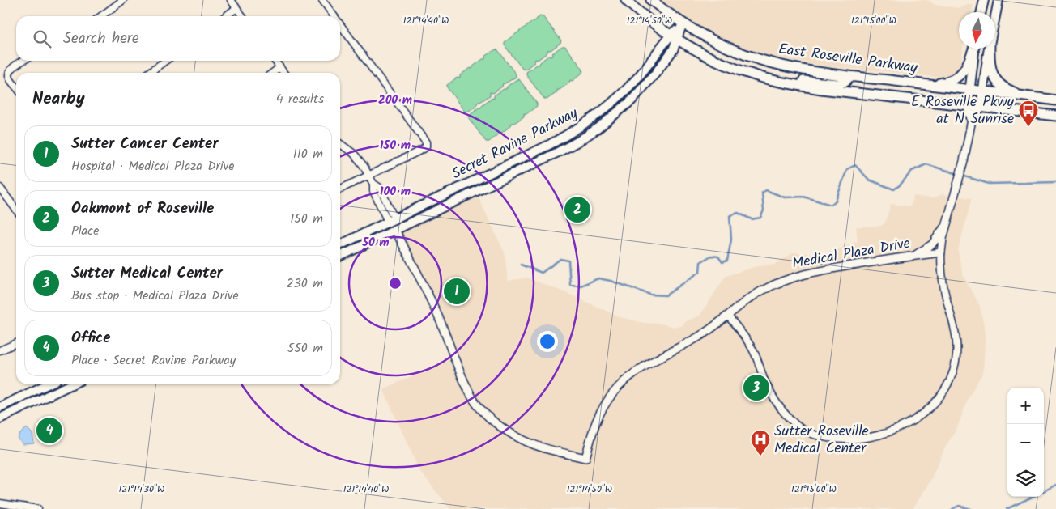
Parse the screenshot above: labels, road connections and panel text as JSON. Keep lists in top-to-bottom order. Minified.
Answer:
{"streets":{"main road":["East Roseville Parkway","Secret Ravine Parkway"],"street":["Medical Plaza Drive"]},"crossings":[["East Roseville Parkway","Secret Ravine Parkway"],["Secret Ravine Parkway","Medical Plaza Drive"]],"places":{"bus stop":["E Roseville Pkwy at N Sunrise"],"hospital":["Sutter Roseville Medical Center"]},"north":"bottom","page":{"search":"Search here","heading":["Nearby","4 results"],"list":[{"mark":"1","name":"Sutter Cancer Center","note":"Hospital · Medical Plaza Drive","value":"110 m"},{"mark":"2","name":"Oakmont of Roseville","note":"Place","value":"150 m"},{"mark":"3","name":"Sutter Medical Center","note":"Bus stop · Medical Plaza Drive","value":"230 m"},{"mark":"4","name":"Office","note":"Place · Secret Ravine Parkway","value":"550 m"}],"pins":["2","1","3","4"],"map_buttons":["+","−"]},"coordinates":["121°14'40\"W","121°14'50\"W","121°15'00\"W","121°14'30\"W"],"rings":["200 m","150 m","100 m","50 m"]}
